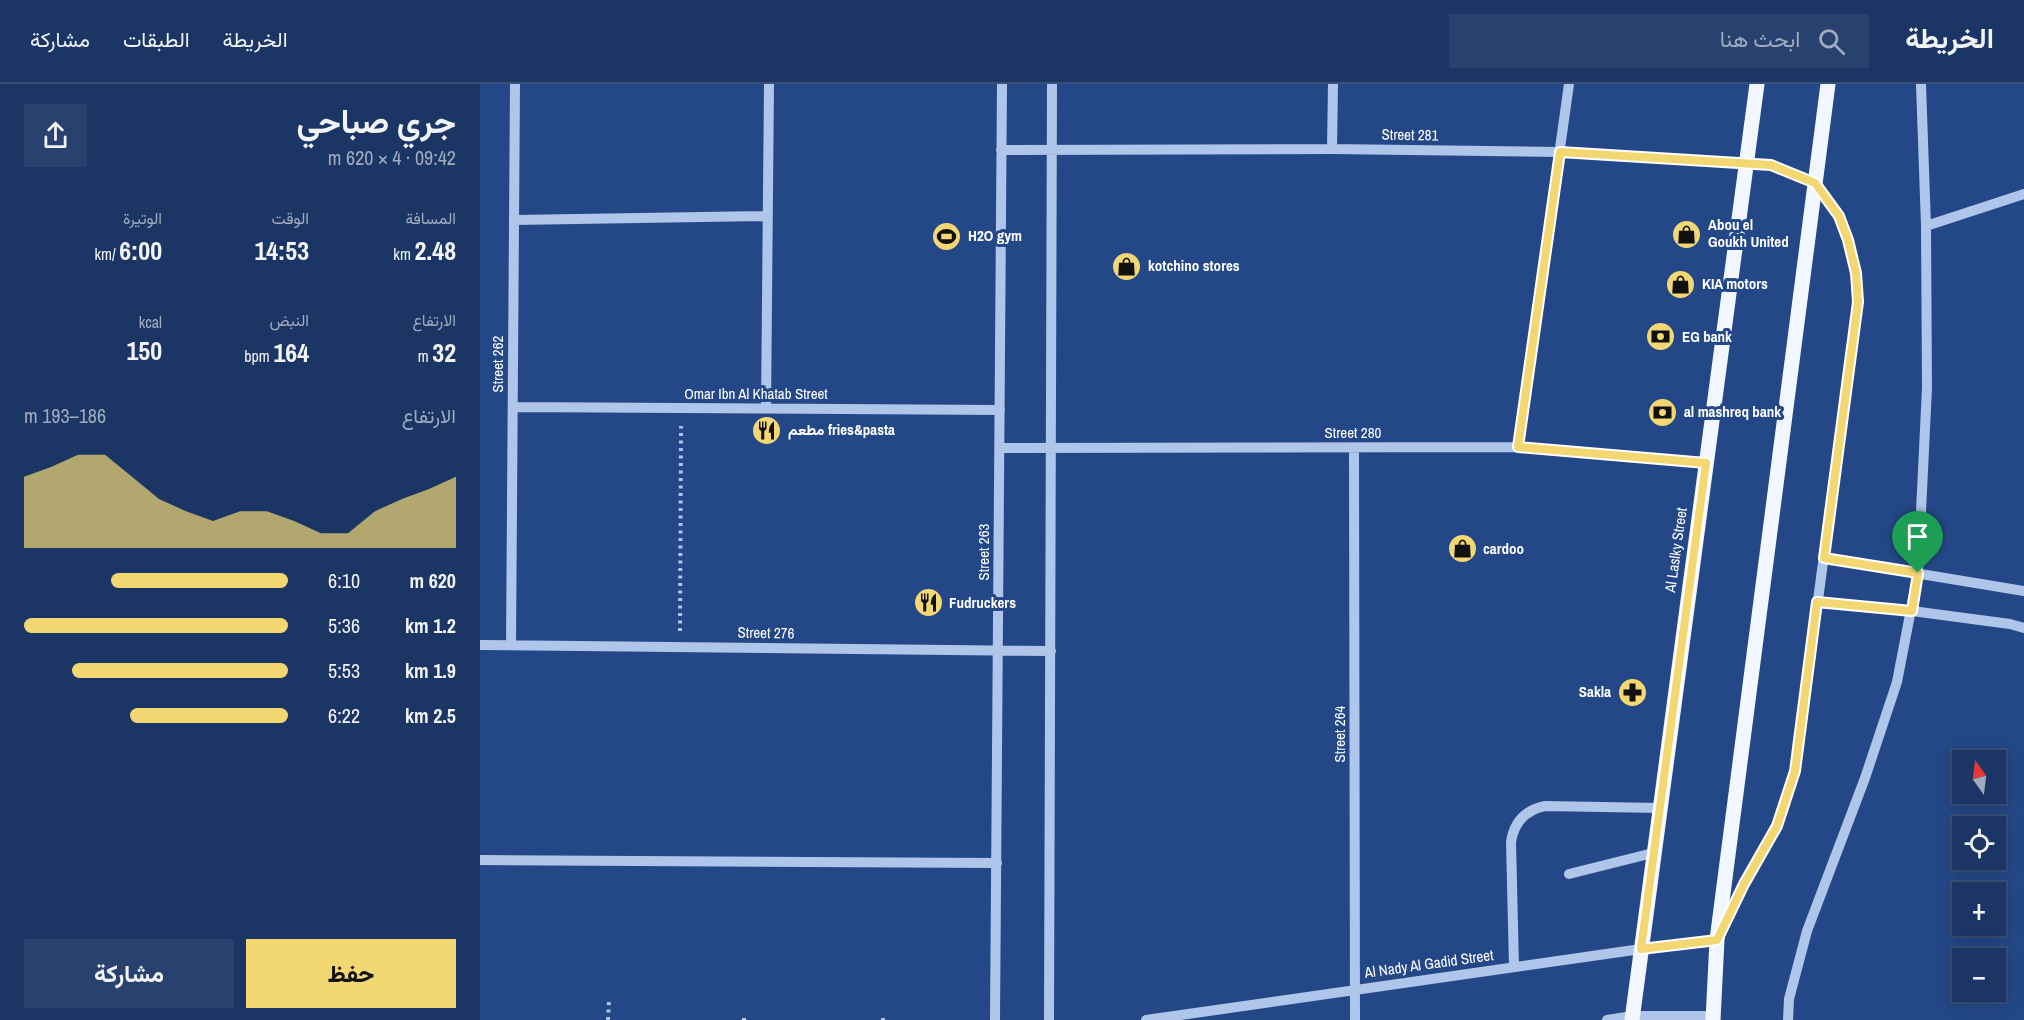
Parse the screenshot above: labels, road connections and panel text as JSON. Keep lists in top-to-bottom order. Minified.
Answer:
{"streets":{"main road":["Al Laslky Street"],"street":["Street 281","Street 262","Omar Ibn Al Khatab Street","Street 280","Street 263","Street 276","Street 264","Al Nady Al Gadid Street"]},"crossings":[["Street 281","Al Laslky Street"],["Street 281","Street 263"],["Street 262","Omar Ibn Al Khatab Street"],["Street 262","Street 276"],["Omar Ibn Al Khatab Street","Street 263"],["Street 280","Al Laslky Street"],["Street 280","Street 263"],["Street 280","Street 264"],["Al Laslky Street","Al Nady Al Gadid Street"],["Street 263","Street 276"],["Street 264","Al Nady Al Gadid Street"]],"places":{"shop":["Abou el Goukh United","kotchino stores","KIA motors","cardoo"],"sports":["H2O gym"],"bank":["EG bank","al mashreq bank"],"restaurant":["مطعم fries&pasta","Fudruckers"],"pharmacy":["Sakla"]},"north":"top","page":{"header":"الخريطة","search":"ابحث هنا","nav":["الخريطة","الطبقات","مشاركة"],"heading":["جري صباحي","09:42 · 4 × 620 m"],"stats":[["المسافة","2.48 km"],["الوقت","14:53"],["الوتيرة","6:00 /km"],["الارتفاع","32 m"],["النبض","164 bpm"],["kcal","150"]],"chart":["الارتفاع","186–193 m"],"list":[{"name":"620 m","note":"6:10"},{"name":"1.2 km","note":"5:36"},{"name":"1.9 km","note":"5:53"},{"name":"2.5 km","note":"6:22"}],"map_buttons":["+","−"],"buttons":["حفظ","مشاركة"]}}
